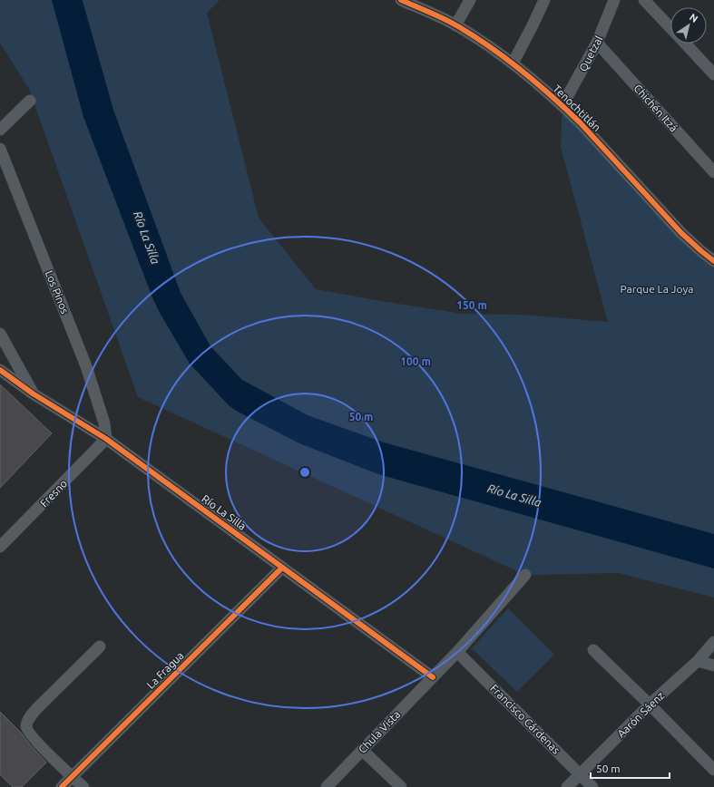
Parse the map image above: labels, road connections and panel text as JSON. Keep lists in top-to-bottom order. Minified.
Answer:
{"streets":{"street":["Quetzal","Tenochtitlán","Chichén Itzá","Los Pinos","Fresno","Río La Silla","La Fragua","Aarón Sáenz","Francisco Cárdenas","Chula Vista"]},"crossings":[["Quetzal","Tenochtitlán"],["Quetzal","Chichén Itzá"],["Los Pinos","Fresno"],["Los Pinos","Río La Silla"],["Fresno","Río La Silla"],["Río La Silla","La Fragua"],["Río La Silla","Chula Vista"],["Aarón Sáenz","Francisco Cárdenas"]],"water":["Río La Silla"],"parks":["Parque La Joya"],"scale_bar":"50 m","north":"top right","rings":["150 m","100 m","50 m"]}
